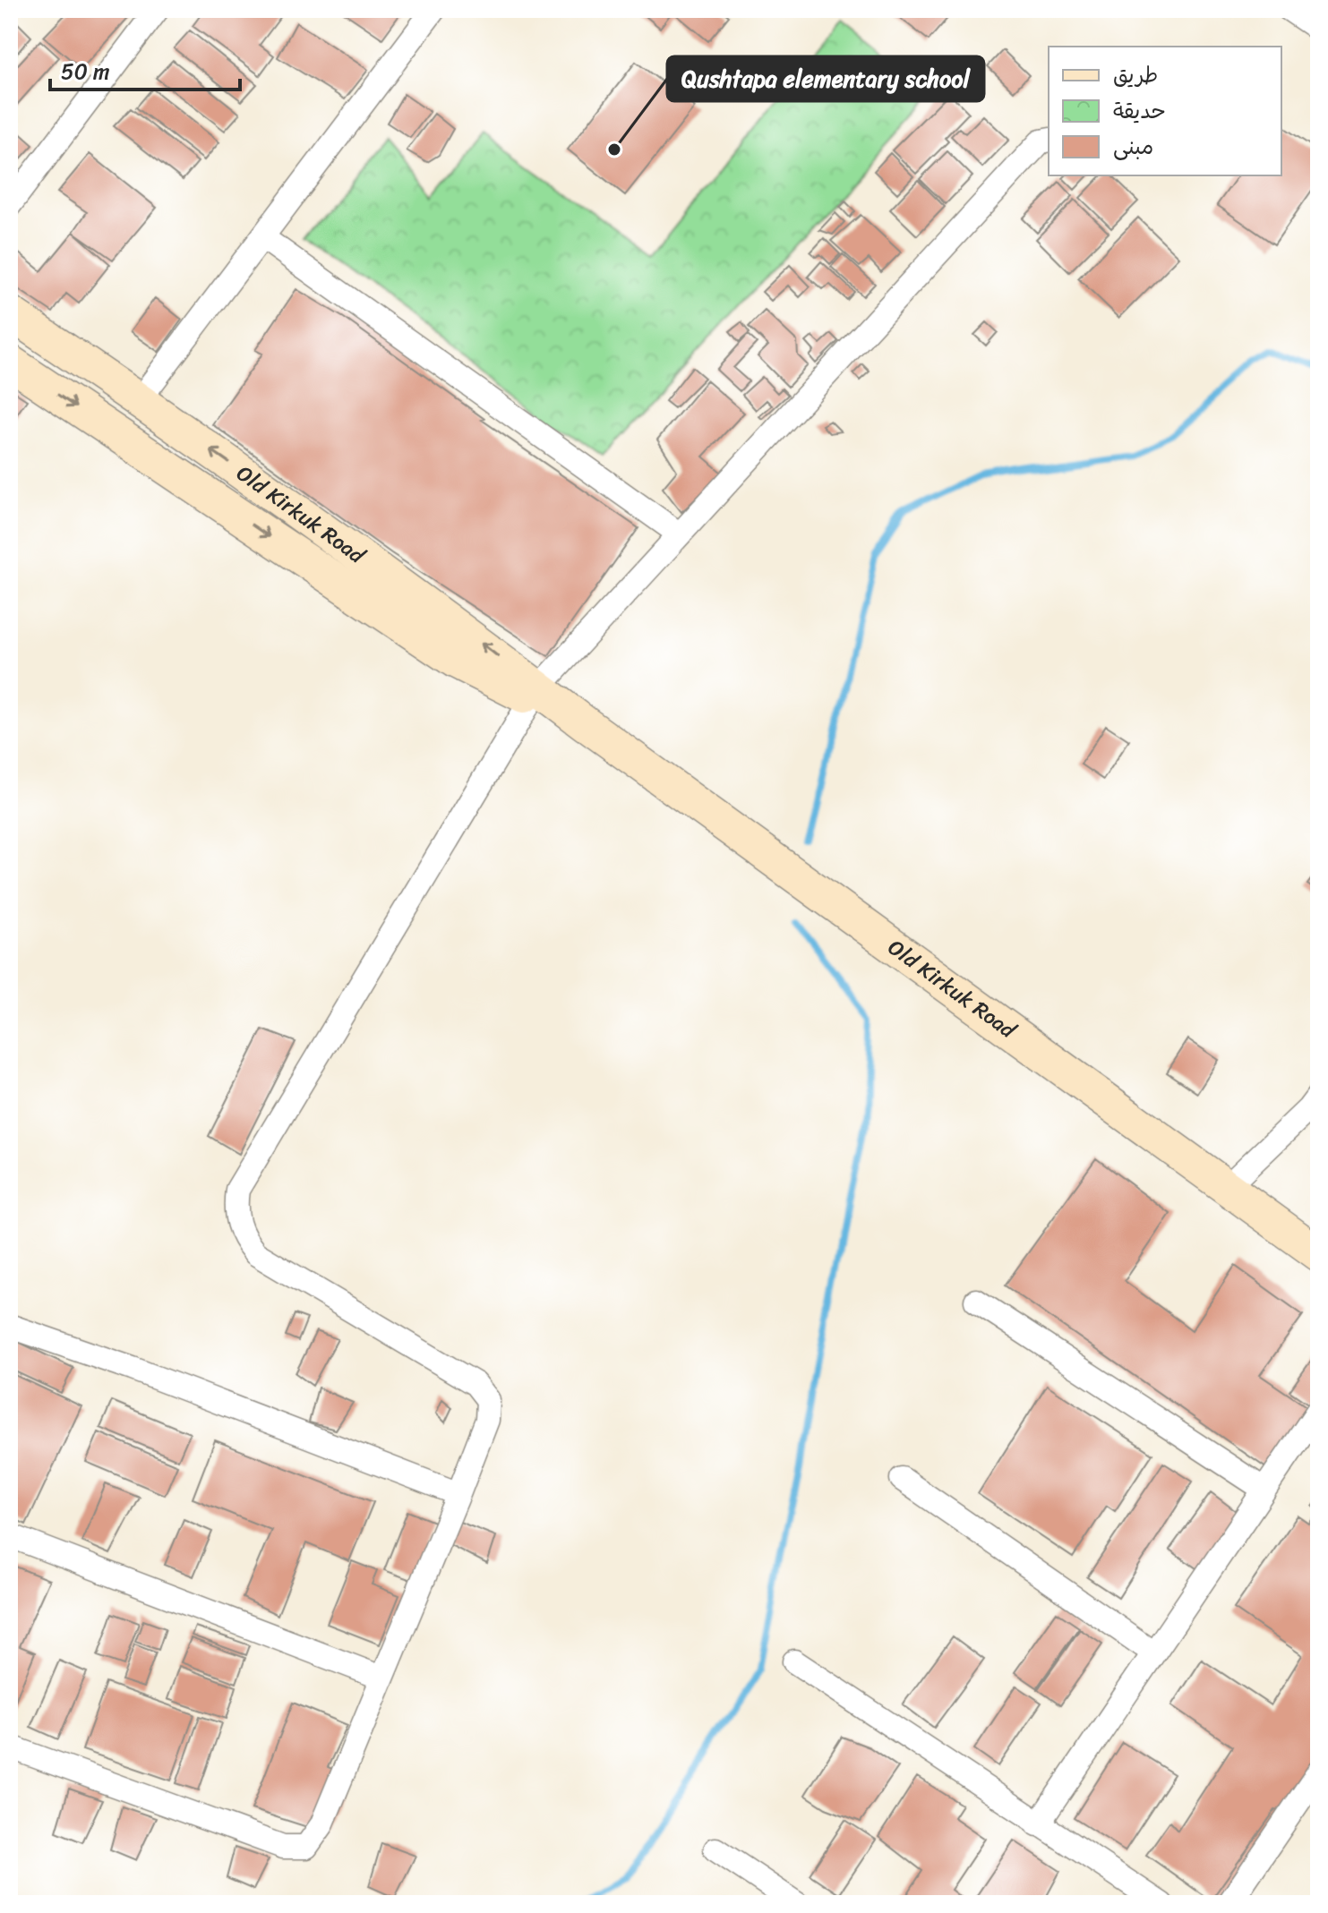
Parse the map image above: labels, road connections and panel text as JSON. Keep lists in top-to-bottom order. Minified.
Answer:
{"streets":{"street":["Old Kirkuk Road"]},"places":["Qushtapa elementary school"],"legend":["طريق","حديقة","مبنى"],"scale_bar":"50 m"}
